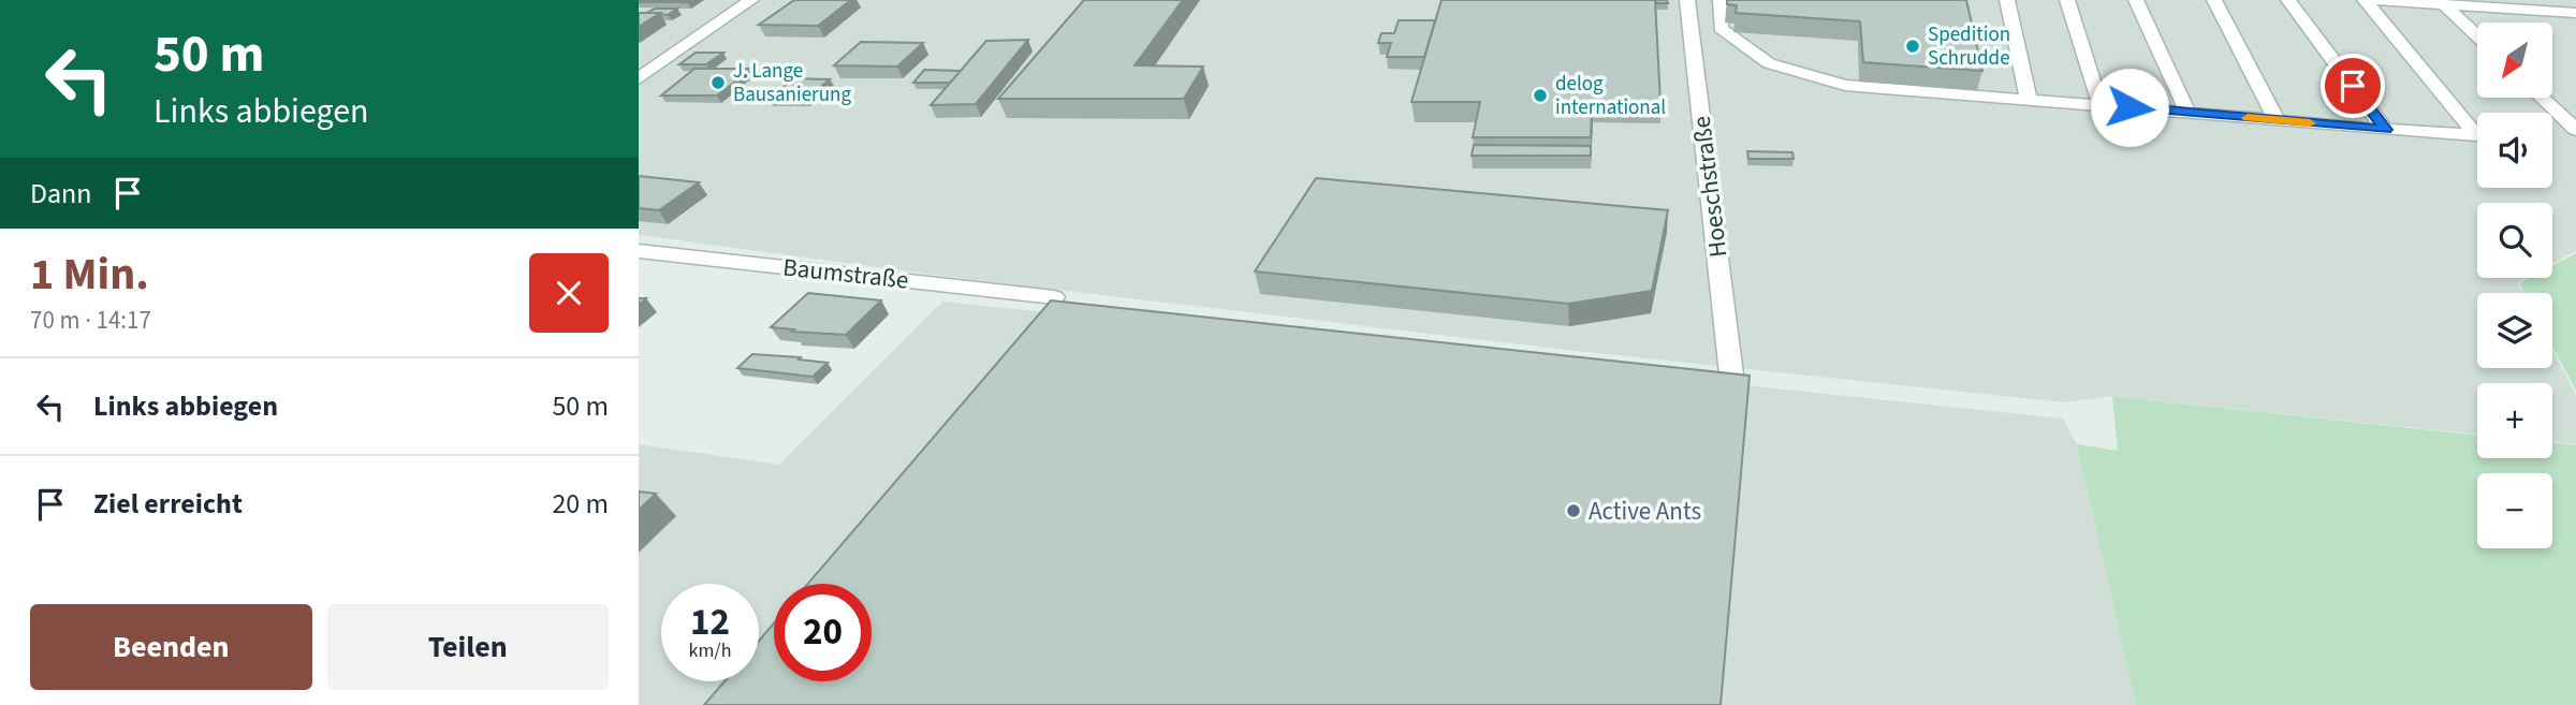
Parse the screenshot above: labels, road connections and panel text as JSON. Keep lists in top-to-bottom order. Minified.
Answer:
{"streets":{"street":["Hoeschstraße","Baumstraße"]},"places":["Spedition Schrudde","J. Lange Bausanierung","delog international","Active Ants"],"north":"bottom left","page":{"turn":["50 m","Links abbiegen"],"map_buttons":["+","−"],"then":"Dann","heading":["1 Min.","70 m · 14:17"],"list":[{"name":"Links abbiegen","value":"50 m"},{"name":"Ziel erreicht","value":"20 m"}],"speed":"12 km/h","limit":"20","buttons":["Beenden","Teilen"]}}
